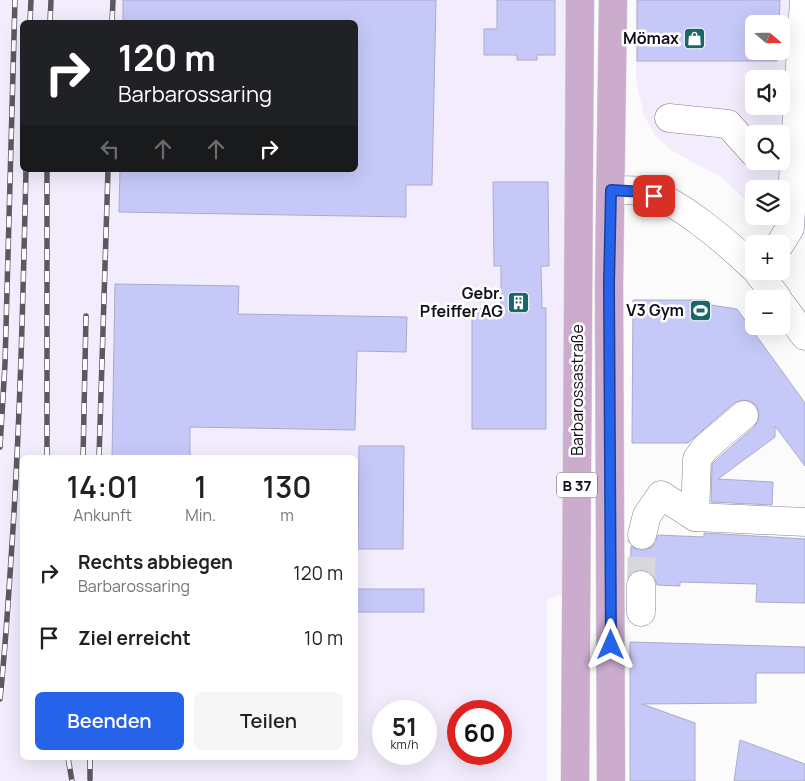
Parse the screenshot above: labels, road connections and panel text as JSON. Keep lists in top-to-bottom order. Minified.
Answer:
{"streets":{"main road":["Barbarossastraße","B 37"]},"places":{"shop":["Mömax"],"building":["Gebr. Pfeiffer AG"],"sports":["V3 Gym"]},"north":"right","page":{"map_buttons":["+","−"],"turn":["120 m","Barbarossaring"],"eta":["14:01","Ankunft","1","Min.","130","m"],"list":[{"name":"Rechts abbiegen","note":"Barbarossaring","value":"120 m"},{"name":"Ziel erreicht","value":"10 m"}],"buttons":["Beenden","Teilen"],"speed":"51 km/h","limit":"60"}}
